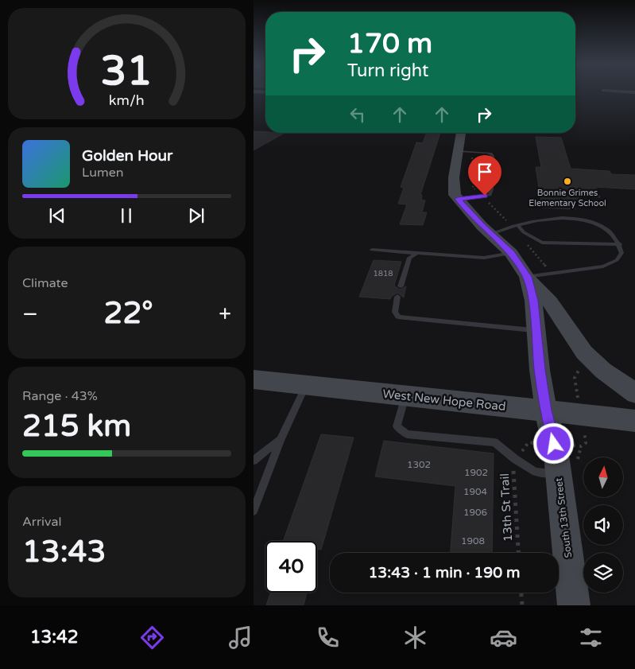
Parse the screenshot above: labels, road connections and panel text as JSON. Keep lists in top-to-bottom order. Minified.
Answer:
{"streets":{"street":["West New Hope Road","South 13th Street"],"path":["13th St Trail"]},"crossings":[["West New Hope Road","South 13th Street"]],"places":["Bonnie Grimes Elementary School"],"house_numbers":["1818","1302","1902","1904","1906","1908"],"north":"top","page":{"turn":["170 m","Turn right"],"song":["Golden Hour","Lumen"],"tile":["Climate",["Range · 43%","215 km"],["Arrival","13:43"]],"heat":["−","22°","+"],"limit":"40","trip":"13:43 · 1 min · 190 m","tabs":"13:42","gauge":["31","km/h"]}}
